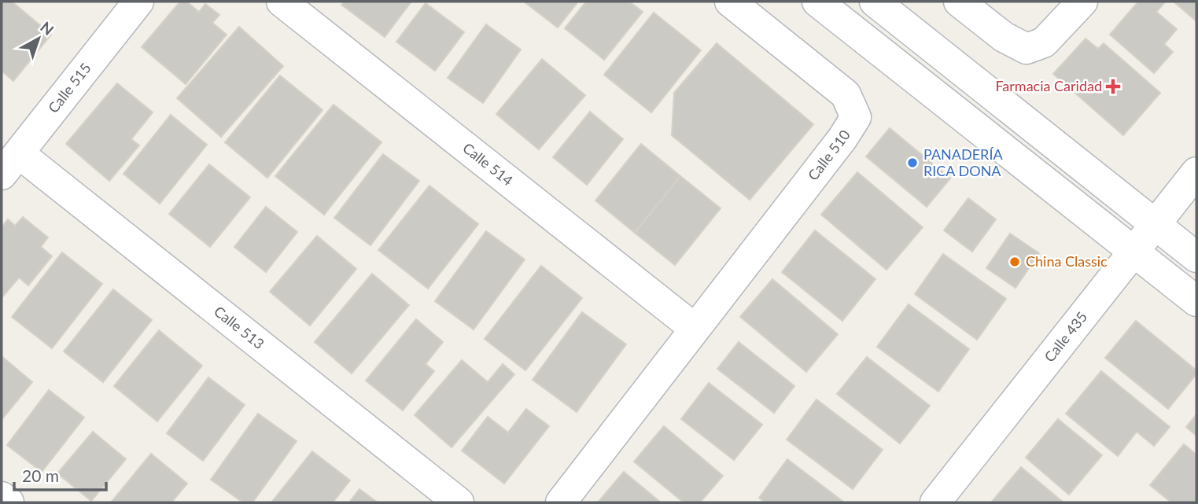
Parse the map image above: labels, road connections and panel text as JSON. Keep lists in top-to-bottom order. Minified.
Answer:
{"streets":{"street":["Calle 515","Calle 510","Calle 514","Calle 513","Calle 435"]},"crossings":[["Calle 515","Calle 513"],["Calle 510","Calle 514"]],"places":{"health":["Farmacia Caridad"],"other":["PANADERÍA RICA DONA","China Classic"]},"scale_bar":"20 m","north":"top right"}
